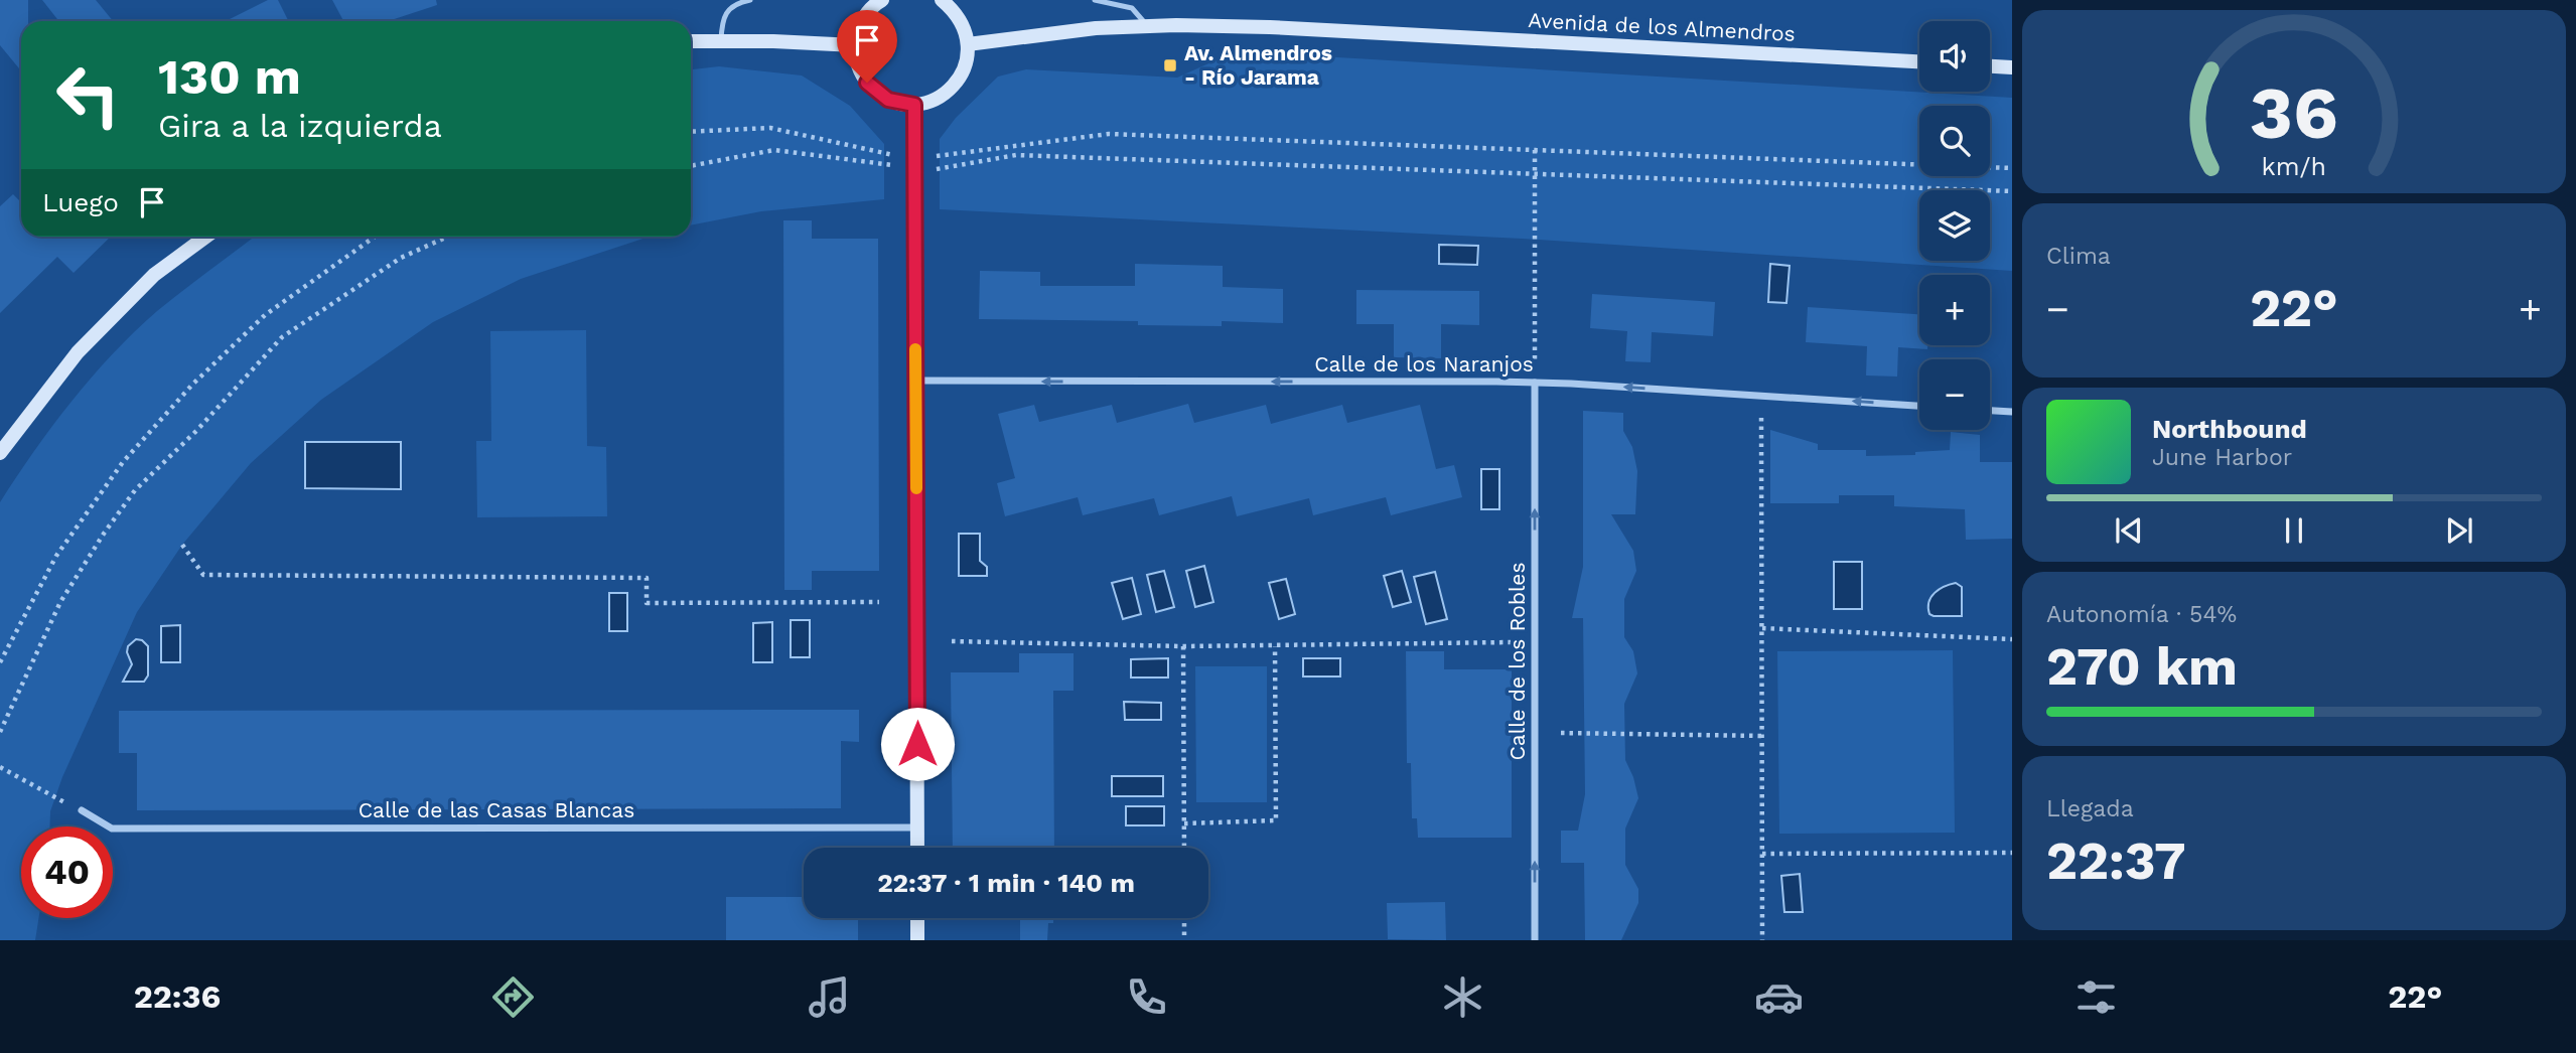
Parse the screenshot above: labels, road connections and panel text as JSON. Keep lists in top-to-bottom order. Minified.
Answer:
{"streets":{"street":["Avenida de los Almendros","Calle de los Naranjos","Calle de los Robles","Calle de las Casas Blancas"]},"crossings":[["Calle de los Naranjos","Calle de los Robles"]],"one_way":["Calle de los Naranjos","Calle de los Robles"],"places":{"transit":["Av. Almendros - Río Jarama"]},"page":{"map_buttons":["+","−"],"turn":["130 m","Gira a la izquierda"],"then":"Luego","tile":["Clima",["Autonomía · 54%","270 km"],["Llegada","22:37"]],"heat":["−","22°","+"],"song":["Northbound","June Harbor"],"limit":"40","trip":"22:37 · 1 min · 140 m","tabs":["22:36","22°"],"gauge":["36","km/h"]}}
